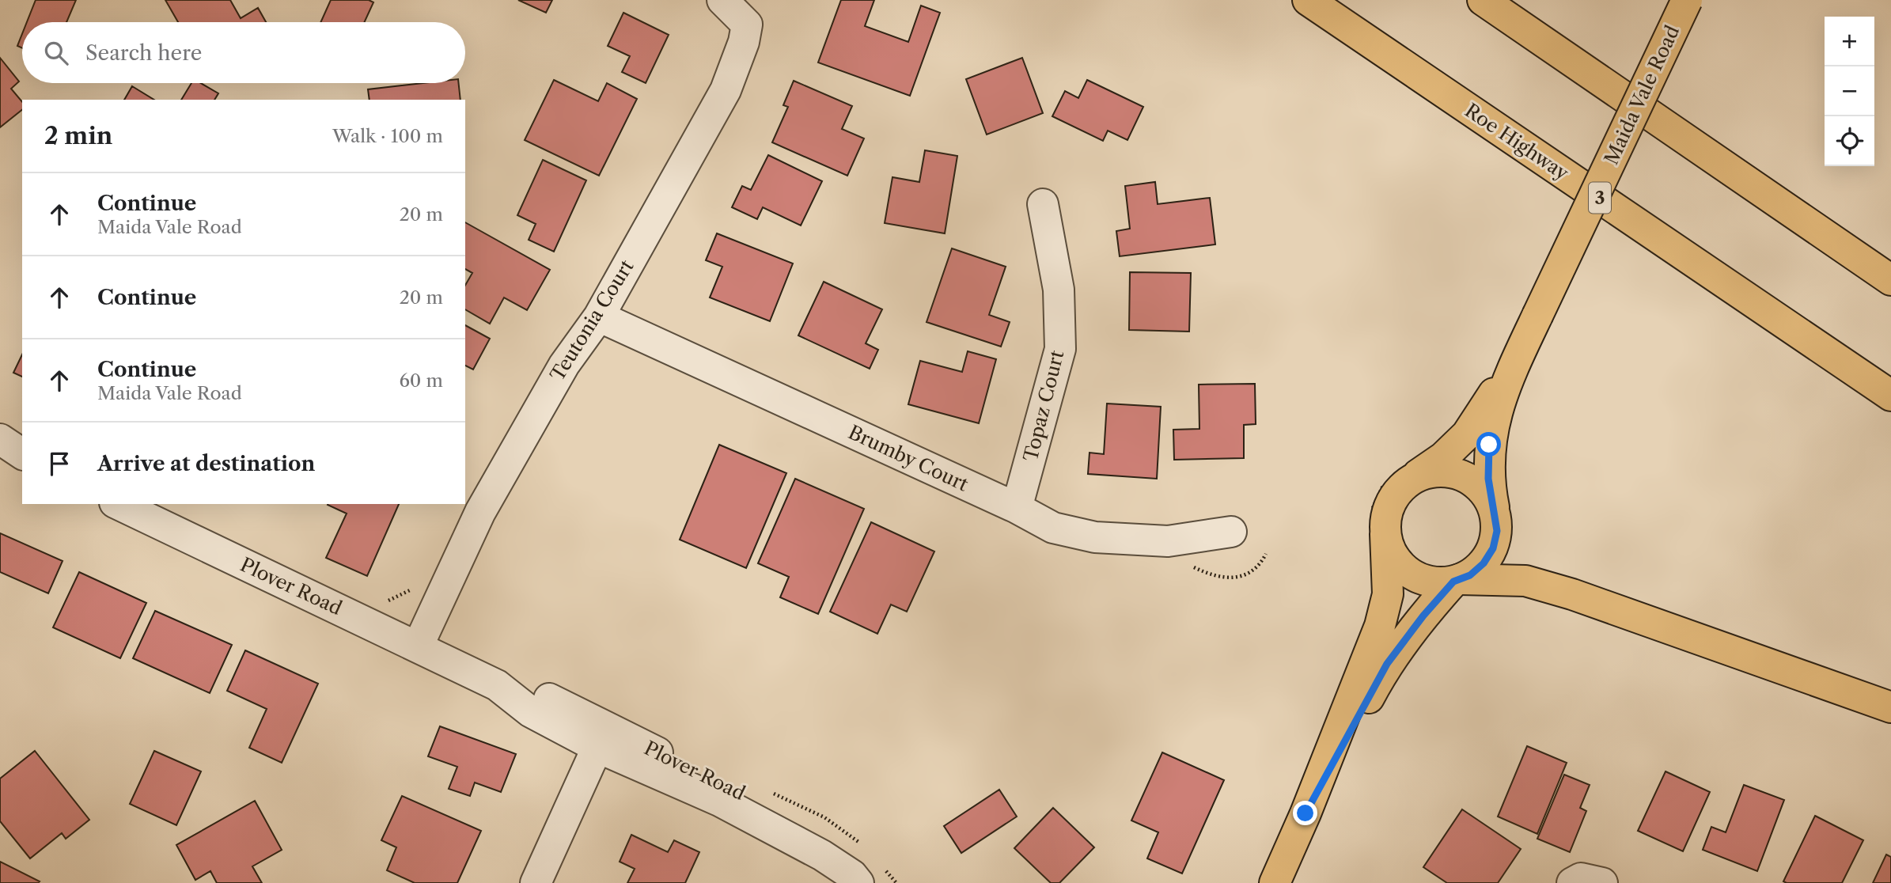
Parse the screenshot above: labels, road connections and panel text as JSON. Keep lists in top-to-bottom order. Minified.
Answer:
{"streets":{"main road":["Maida Vale Road","Roe Highway","3"],"street":["Teutonia Court","Topaz Court","Brumby Court","Plover Road"]},"crossings":[["Teutonia Court","Brumby Court"],["Teutonia Court","Plover Road"],["Topaz Court","Brumby Court"]],"page":{"map_buttons":["+","−"],"search":"Search here","heading":["2 min","Walk · 100 m"],"list":[["Continue","Maida Vale Road","20 m"],["Continue","20 m"],["Continue","Maida Vale Road","60 m"],"Arrive at destination"]}}
